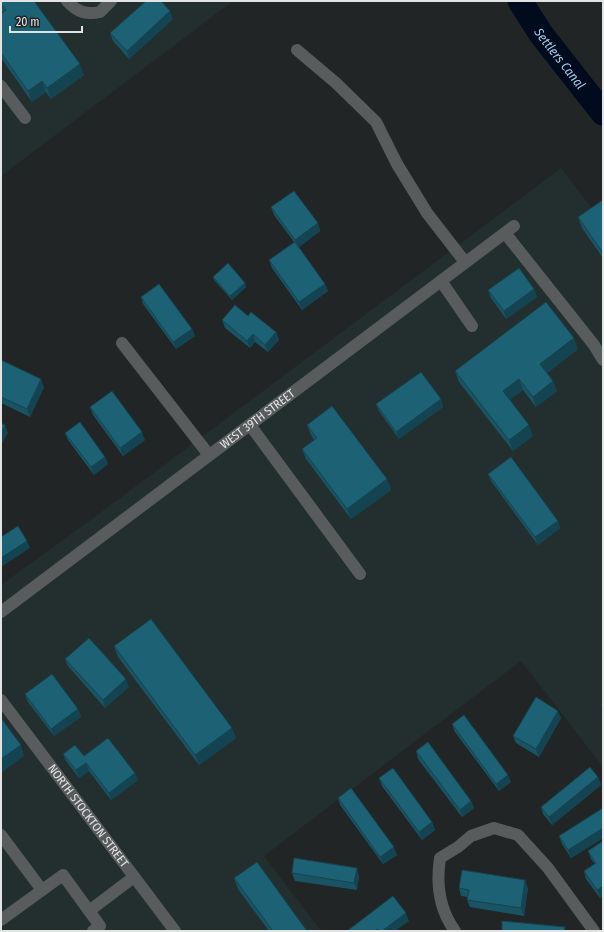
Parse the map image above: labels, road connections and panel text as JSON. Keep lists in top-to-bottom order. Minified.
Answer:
{"streets":{"street":["WEST 39TH STREET","NORTH STOCKTON STREET"]},"water":["Settlers Canal"],"scale_bar":"20 m"}
